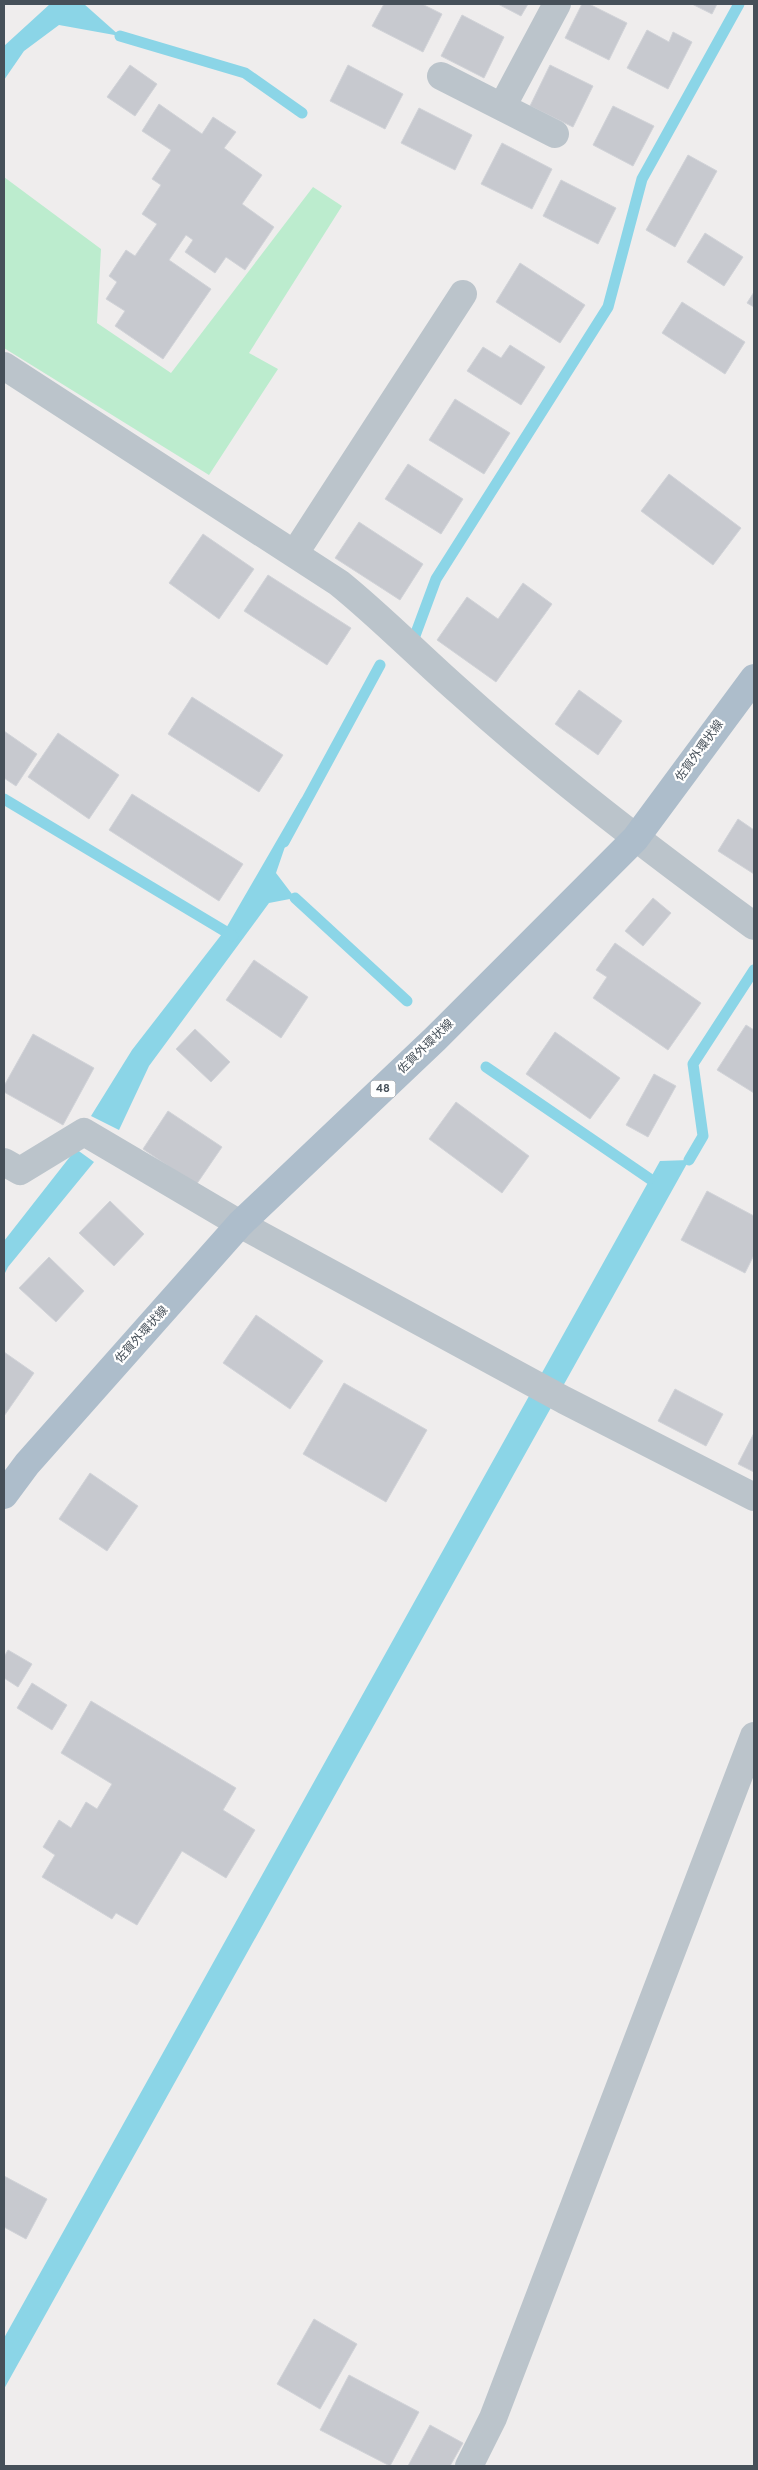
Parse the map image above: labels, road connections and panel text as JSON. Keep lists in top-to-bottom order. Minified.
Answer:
{"streets":{"main road":["佐賀外環状線","48"]}}
